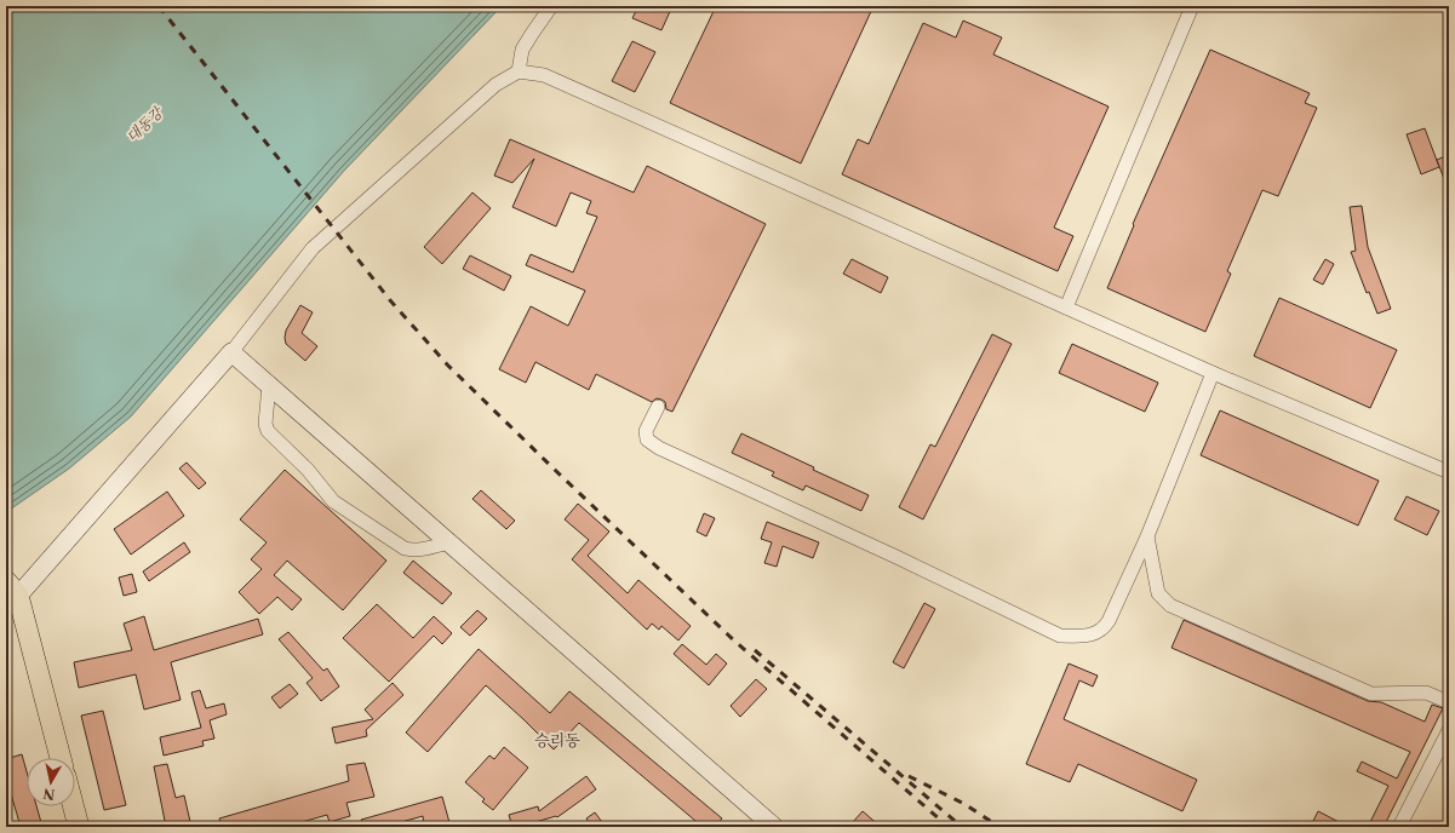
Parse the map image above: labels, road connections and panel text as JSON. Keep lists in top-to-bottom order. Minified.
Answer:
{"districts":["승리동"],"water":["대동강"],"north":"bottom"}
